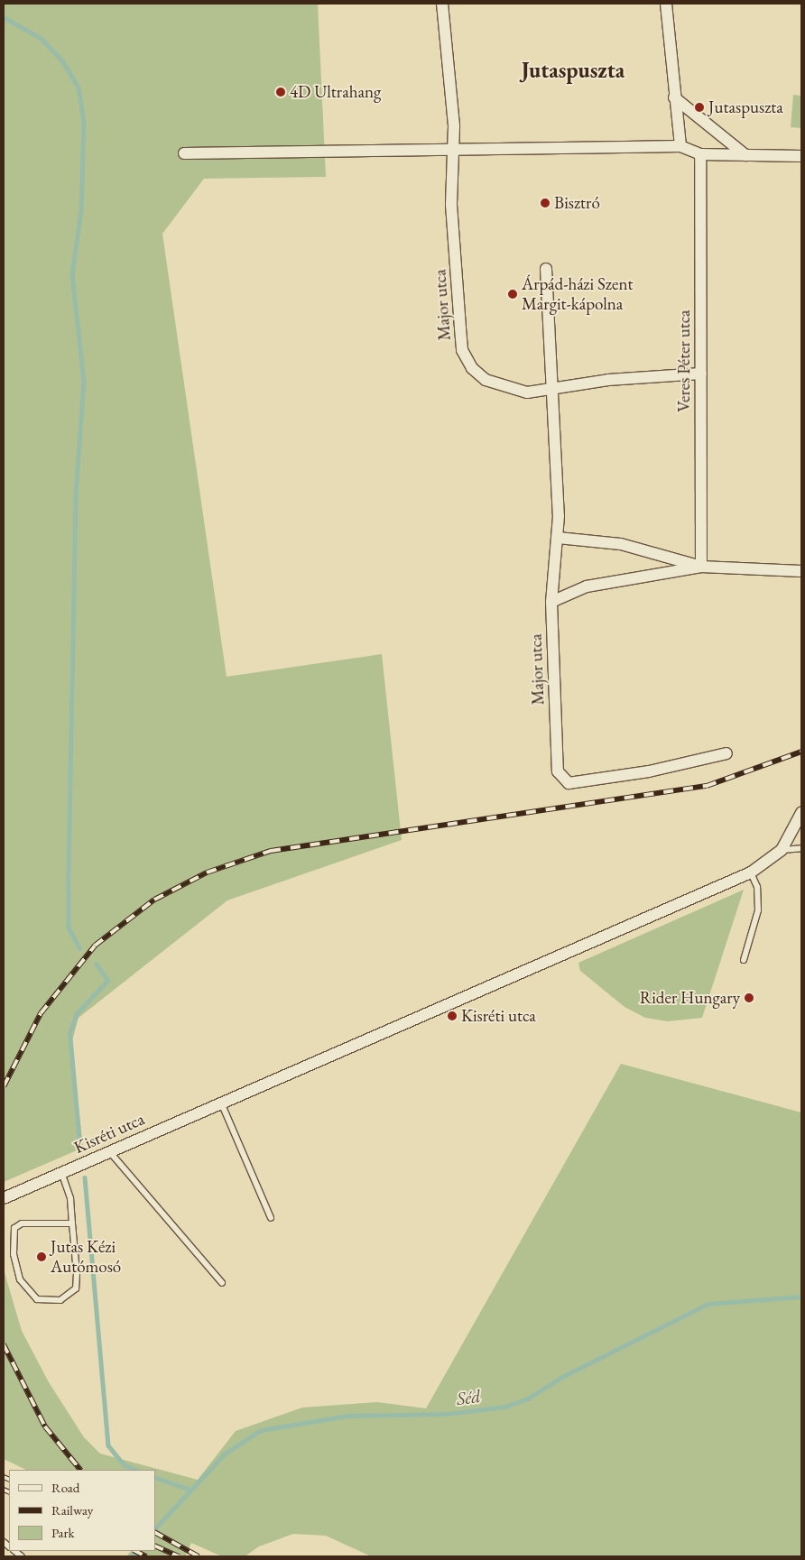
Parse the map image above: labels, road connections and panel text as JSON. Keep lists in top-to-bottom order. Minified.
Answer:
{"streets":{"street":["Major utca","Veres Péter utca","Kisréti utca"]},"districts":["Jutaspuszta"],"water":["Séd"],"places":["4D Ultrahang","Jutaspuszta","Bisztró","Árpád-házi Szent Margit-kápolna","Rider Hungary","Kisréti utca","Jutas Kézi Autómosó"],"legend":["Road","Railway","Park"]}
